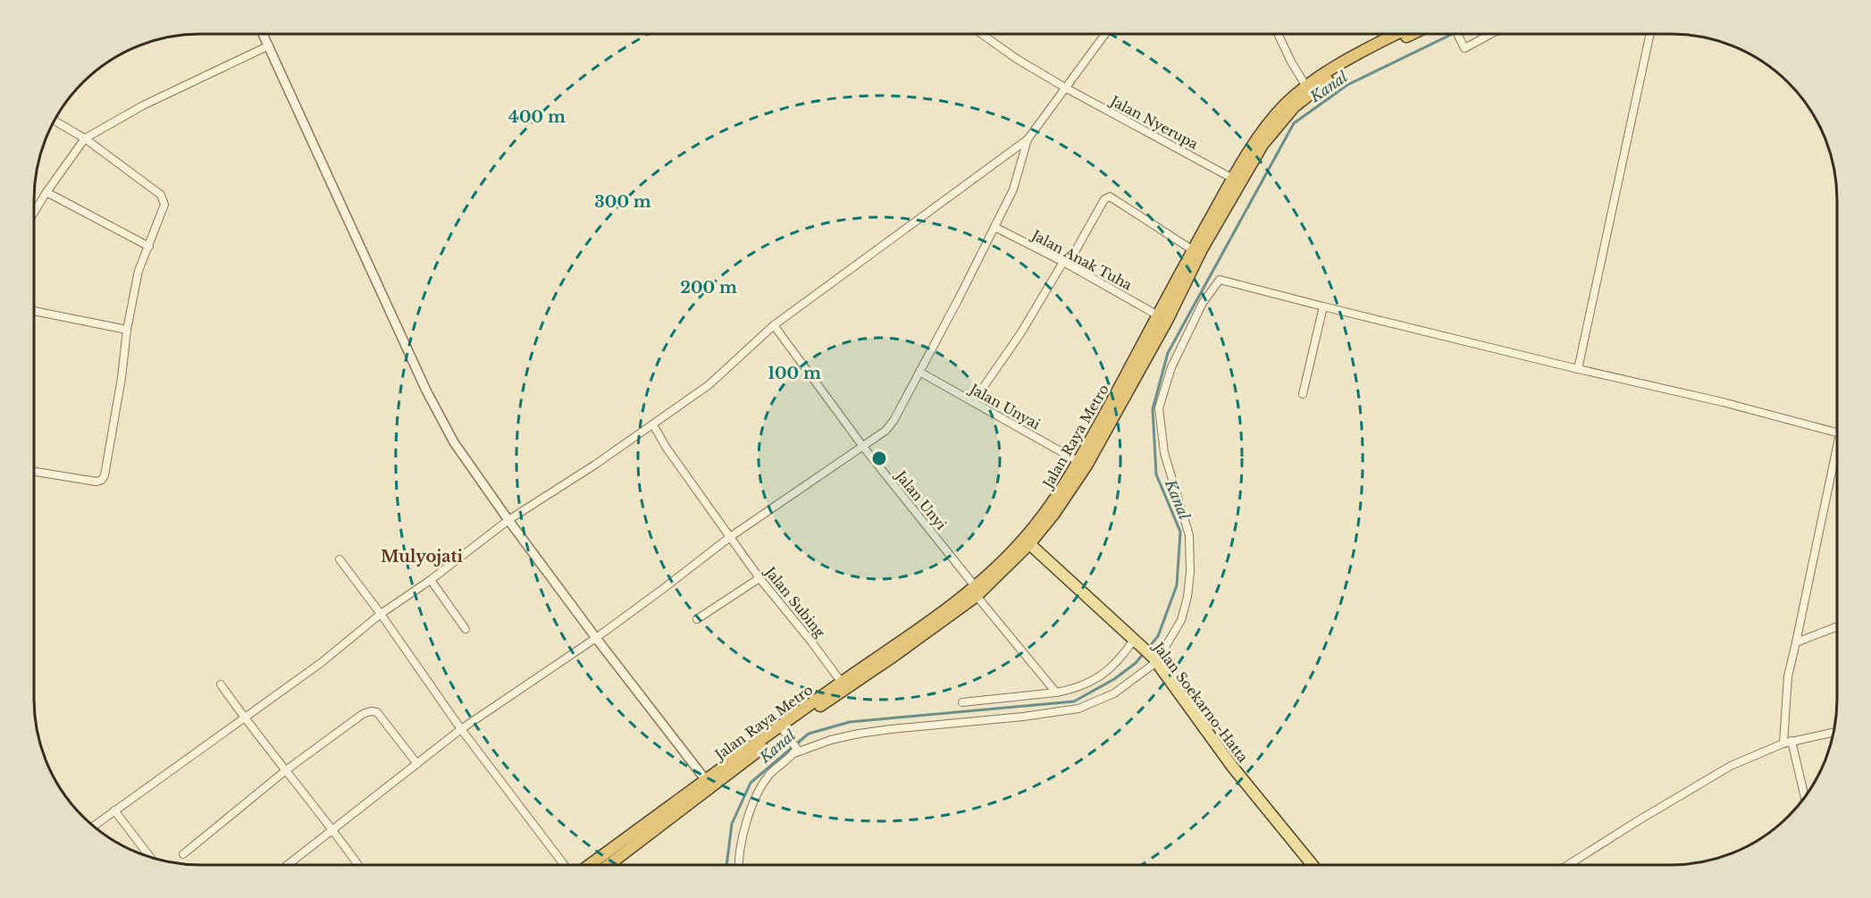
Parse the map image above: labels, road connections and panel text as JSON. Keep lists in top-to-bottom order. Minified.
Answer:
{"streets":{"highway":["Jalan Raya Metro"],"main road":["Jalan Soekarno-Hatta"],"street":["Jalan Nyerupa","Jalan Anak Tuha","Jalan Unyai","Jalan Unyi","Jalan Subing"]},"crossings":[["Jalan Nyerupa","Jalan Raya Metro"],["Jalan Anak Tuha","Jalan Raya Metro"],["Jalan Unyai","Jalan Raya Metro"],["Jalan Raya Metro","Jalan Unyi"],["Jalan Raya Metro","Jalan Subing"],["Jalan Raya Metro","Jalan Soekarno-Hatta"]],"districts":["Mulyojati"],"water":["Kanal"],"rings":["400 m","300 m","200 m","100 m"]}
